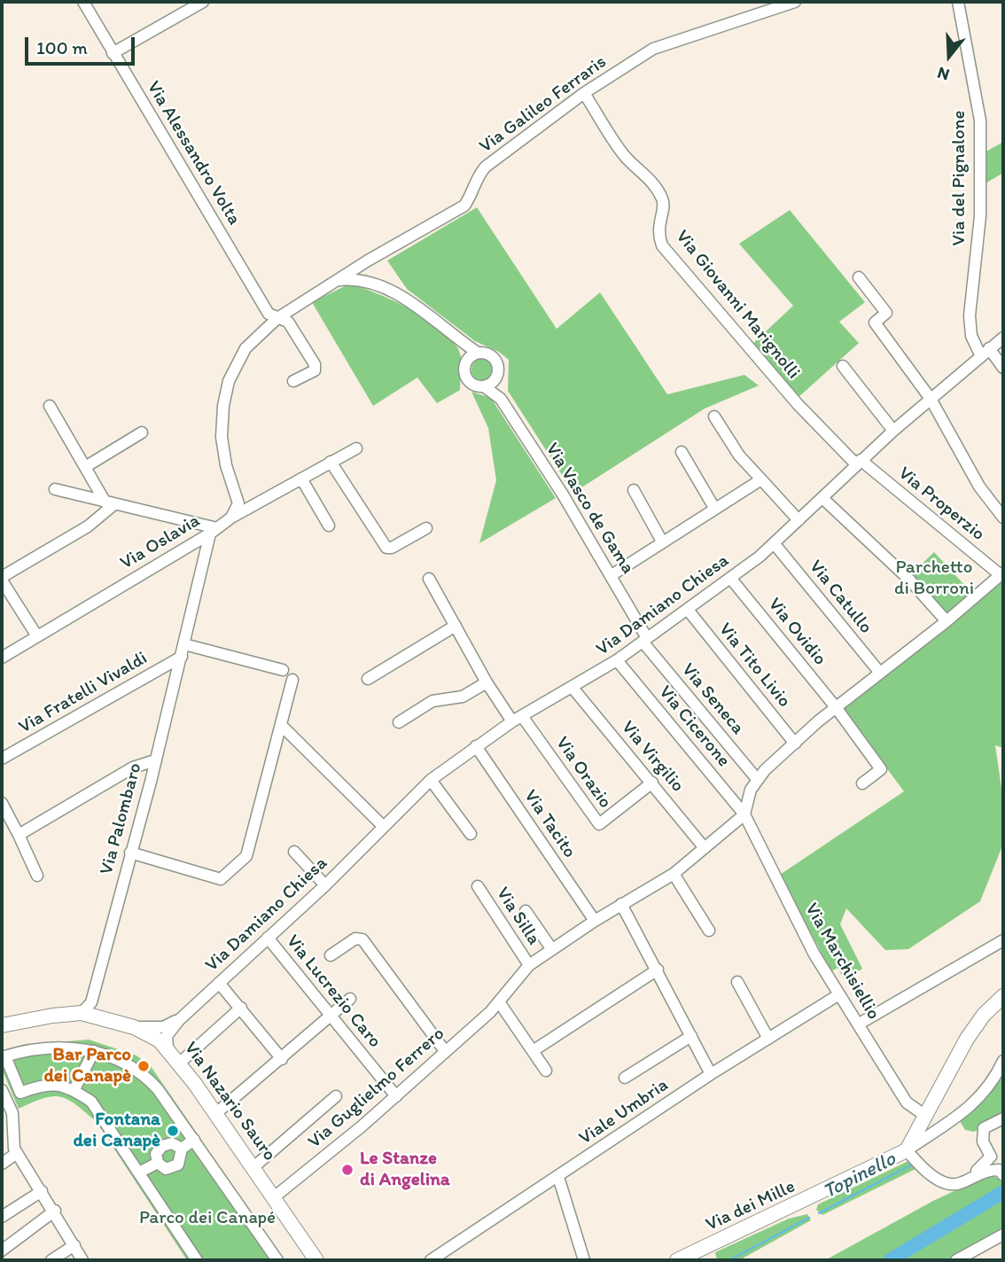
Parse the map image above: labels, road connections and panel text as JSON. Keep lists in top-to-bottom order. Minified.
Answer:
{"streets":{"main road":["Via Nazario Sauro","Via dei Mille"],"street":["Via Galileo Ferraris","Via Alessandro Volta","Via del Pignalone","Via Giovanni Marignolli","Via Properzio","Via Vasco de Gama","Via Oslavia","Via Catullo","Via Damiano Chiesa","Via Ovidio","Via Tito Livio","Via Fratelli Vivaldi","Via Seneca","Via Cicerone","Via Virgilio","Via Orazio","Via Palombaro","Via Tacito","Via Silla","Via Marchisiellio","Via Lucrezio Caro","Via Guglielmo Ferrero","Viale Umbria"]},"crossings":[["Via Galileo Ferraris","Via Giovanni Marignolli"],["Via Galileo Ferraris","Via Vasco de Gama"],["Via del Pignalone","Via Damiano Chiesa"],["Via Giovanni Marignolli","Via Properzio"],["Via Giovanni Marignolli","Via Damiano Chiesa"],["Via Properzio","Via Damiano Chiesa"],["Via Vasco de Gama","Via Damiano Chiesa"],["Via Vasco de Gama","Via Seneca"],["Via Oslavia","Via Palombaro"],["Via Catullo","Via Damiano Chiesa"],["Via Damiano Chiesa","Via Ovidio"],["Via Damiano Chiesa","Via Tito Livio"],["Via Damiano Chiesa","Via Seneca"],["Via Damiano Chiesa","Via Cicerone"],["Via Damiano Chiesa","Via Virgilio"],["Via Damiano Chiesa","Via Orazio"],["Via Damiano Chiesa","Via Tacito"],["Via Damiano Chiesa","Via Lucrezio Caro"],["Via Damiano Chiesa","Via Nazario Sauro"],["Via Fratelli Vivaldi","Via Palombaro"],["Via Cicerone","Via Marchisiellio"],["Via Cicerone","Via Guglielmo Ferrero"],["Via Virgilio","Via Orazio"],["Via Virgilio","Via Guglielmo Ferrero"],["Via Palombaro","Via Nazario Sauro"],["Via Tacito","Via Guglielmo Ferrero"],["Via Silla","Via Guglielmo Ferrero"],["Via Marchisiellio","Via Guglielmo Ferrero"],["Via Marchisiellio","Viale Umbria"],["Via Lucrezio Caro","Via Guglielmo Ferrero"],["Via Guglielmo Ferrero","Via Nazario Sauro"]],"water":["Topinello"],"parks":["Parchetto di Borroni","Parco dei Canapé"],"places":["Bar Parco dei Canapè","Fontana dei Canapè","Le Stanze di Angelina"],"scale_bar":"100 m","north":"bottom"}
